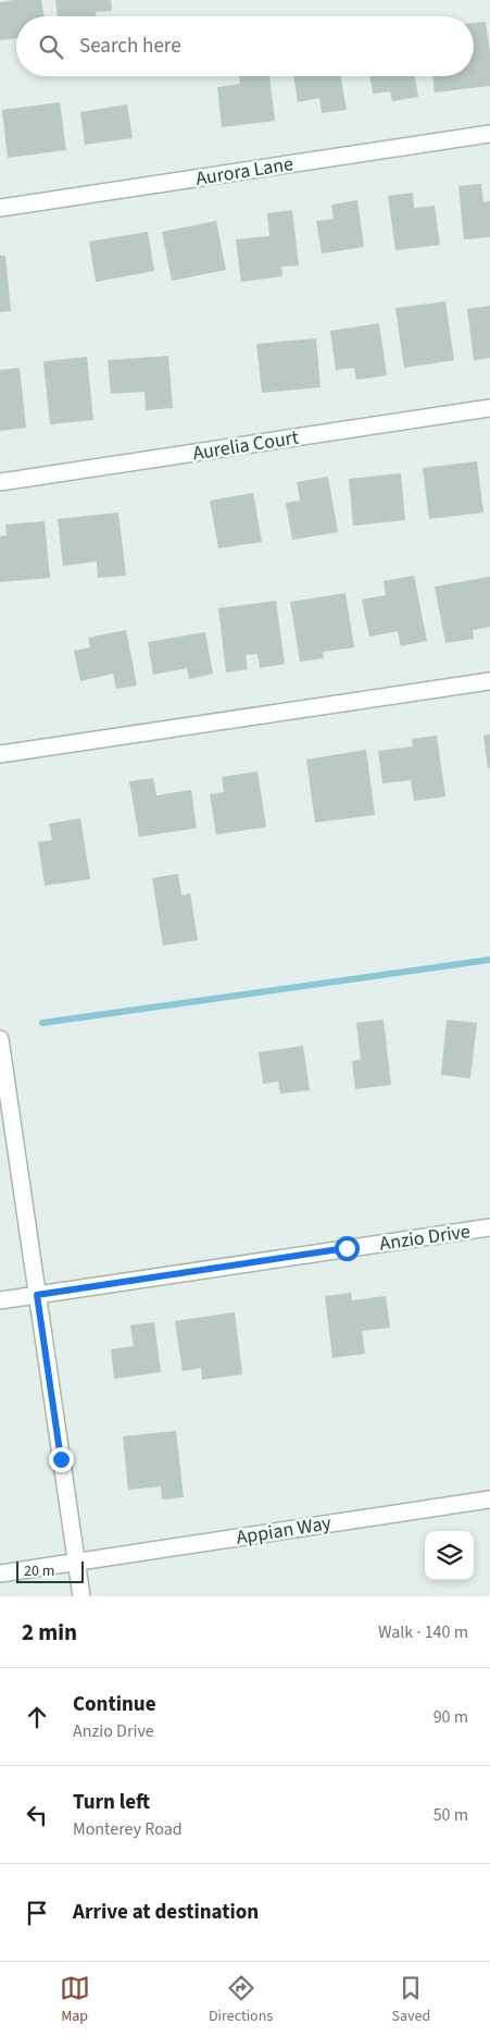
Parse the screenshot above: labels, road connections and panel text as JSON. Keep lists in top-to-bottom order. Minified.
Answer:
{"streets":{"street":["Aurora Lane","Aurelia Court","Anzio Drive","Appian Way"]},"scale_bar":"20 m","page":{"search":"Search here","scale":"20 m","heading":["2 min","Walk · 140 m"],"list":[["Continue","Anzio Drive","90 m"],["Turn left","Monterey Road","50 m"],"Arrive at destination"],"nav":["Map","Directions","Saved"]}}
